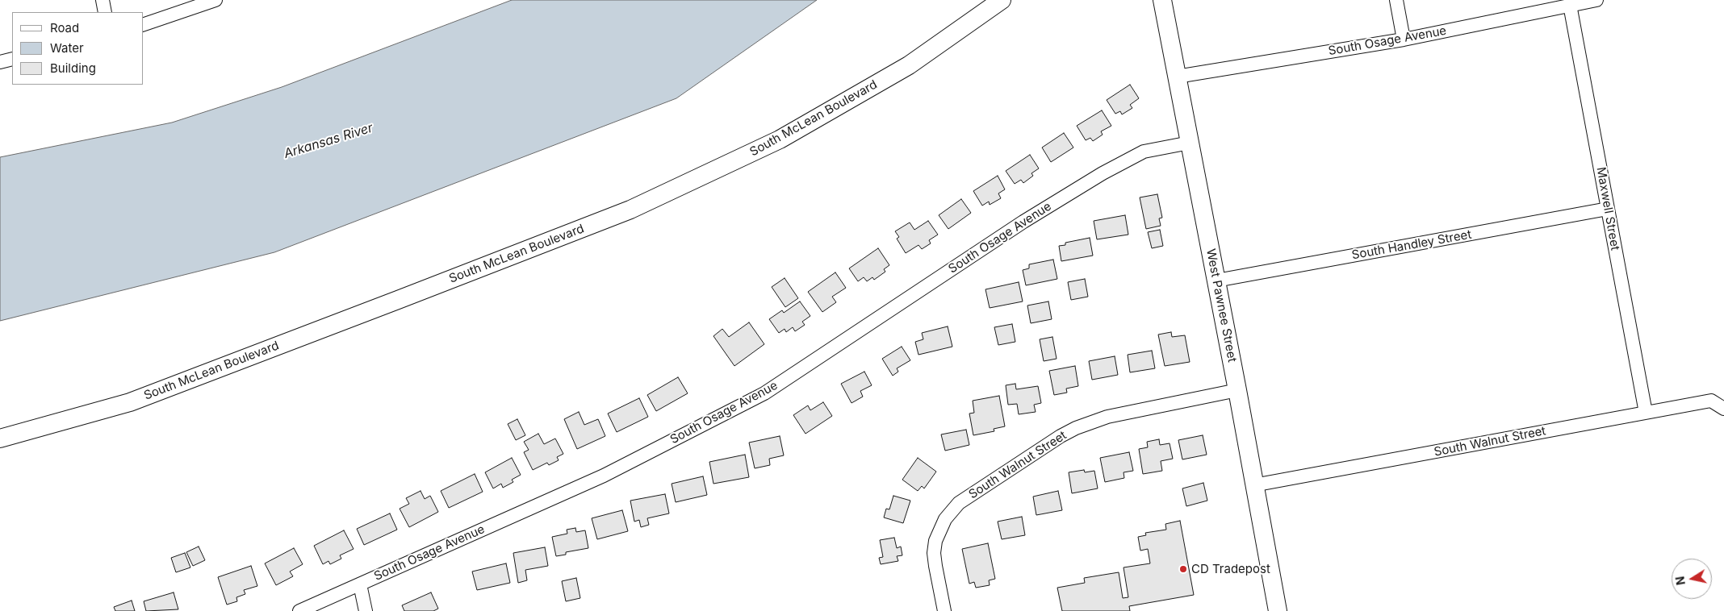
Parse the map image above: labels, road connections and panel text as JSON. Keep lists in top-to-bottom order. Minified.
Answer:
{"streets":{"main road":["South McLean Boulevard","West Pawnee Street"],"street":["South Osage Avenue","Maxwell Street","South Handley Street","South Walnut Street"]},"crossings":[["South Osage Avenue","Maxwell Street"],["South Osage Avenue","West Pawnee Street"],["Maxwell Street","South Handley Street"],["Maxwell Street","South Walnut Street"],["South Handley Street","West Pawnee Street"],["West Pawnee Street","South Walnut Street"]],"water":["Arkansas River"],"places":["CD Tradepost"],"legend":["Road","Water","Building"],"north":"left"}
